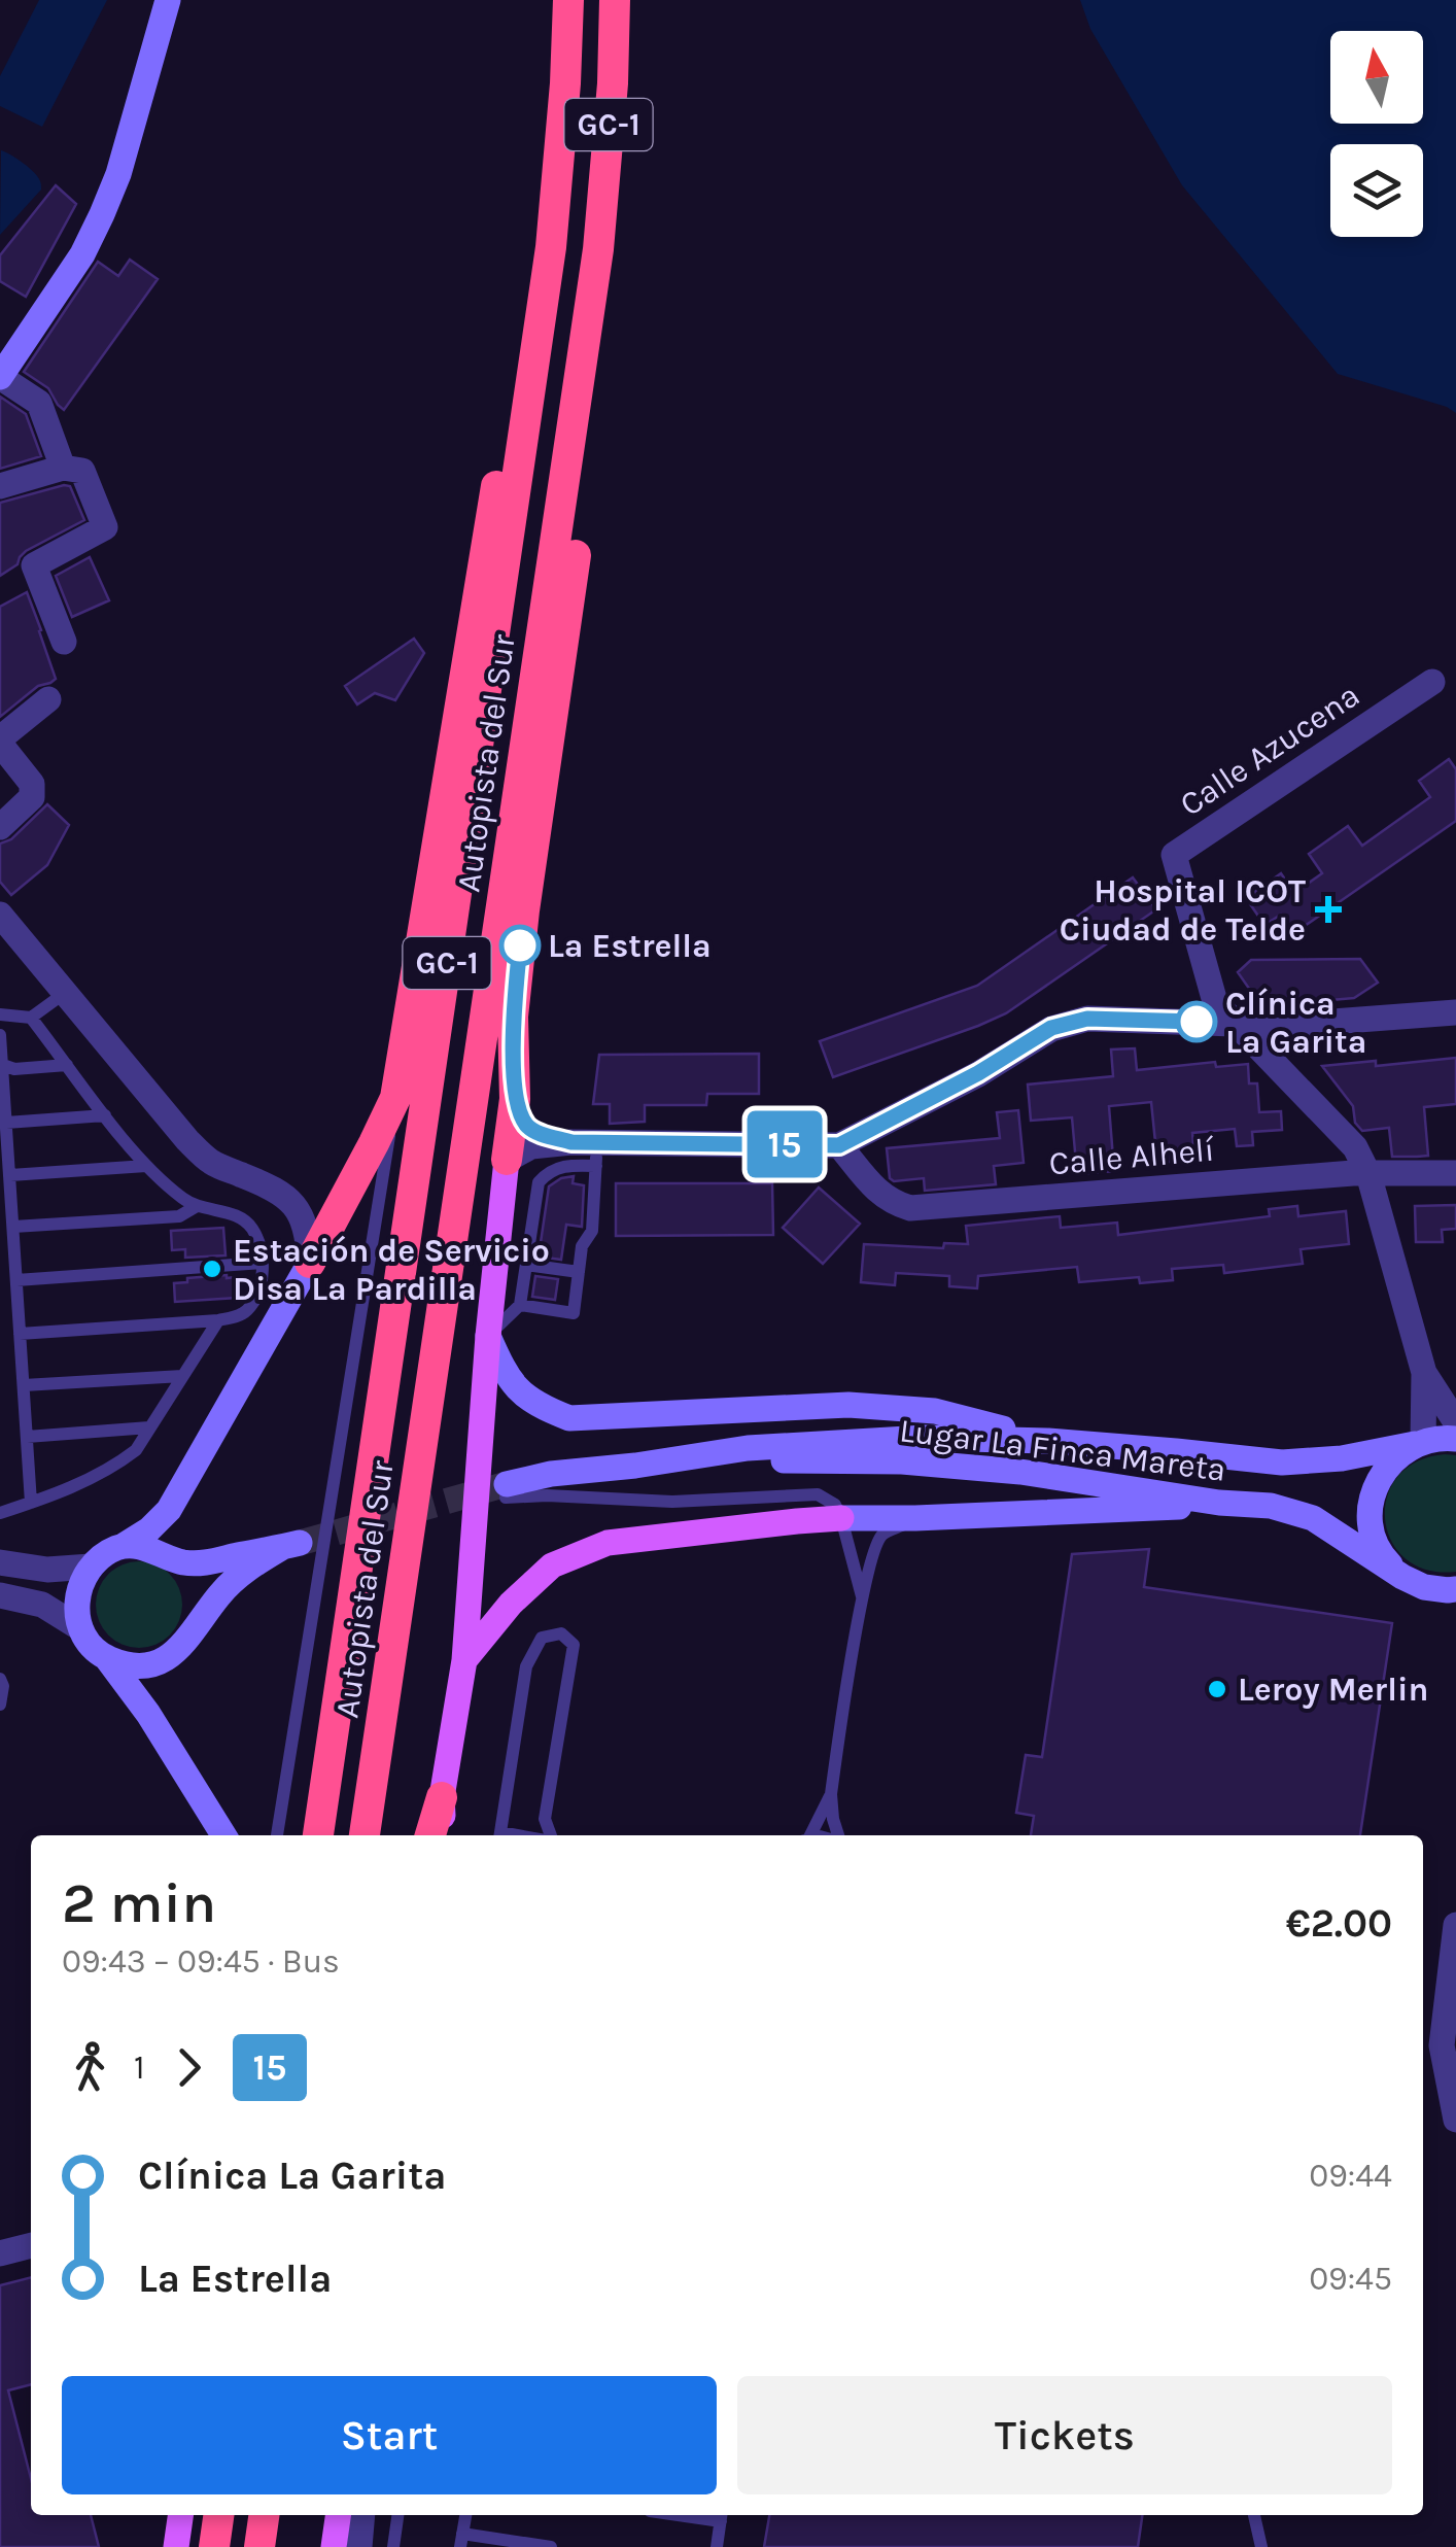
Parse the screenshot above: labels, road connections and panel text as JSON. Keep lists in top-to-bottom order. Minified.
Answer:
{"streets":{"highway":["GC-1","Autopista del Sur"],"street":["Calle Azucena","Calle Alhelí","Lugar La Finca Mareta"]},"crossings":[["Calle Azucena","Calle Alhelí"],["Calle Azucena","Lugar La Finca Mareta"]],"places":{"health":["Hospital ICOT Ciudad de Telde"],"other":["La Estrella","Clínica La Garita","Estación de Servicio Disa La Pardilla","Leroy Merlin"]},"lines":["bus line 15"],"north":"top","page":{"on_map":"15","heading":["2 min","09:43 – 09:45 · Bus","€2.00"],"legs":["1","15"],"list":[{"name":"Clínica La Garita","value":"09:44"},{"name":"La Estrella","value":"09:45"}],"buttons":["Start","Tickets"]}}
